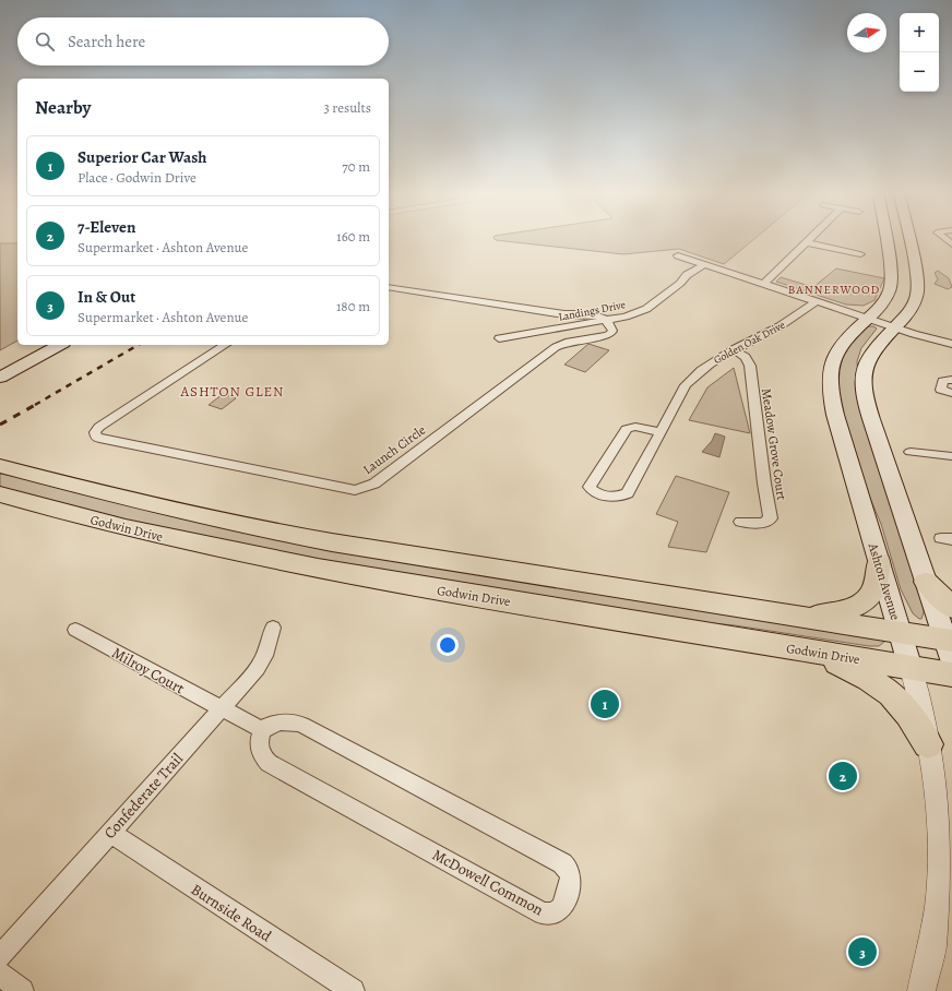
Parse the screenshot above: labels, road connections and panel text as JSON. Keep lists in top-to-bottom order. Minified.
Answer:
{"streets":{"main road":["Godwin Drive","Ashton Avenue"],"street":["Landings Drive","Golden Oak Drive","Meadow Grove Court","Launch Circle","Milroy Court","Confederate Trail","McDowell Common","Burnside Road"]},"crossings":[["Landings Drive","Launch Circle"],["Golden Oak Drive","Meadow Grove Court"],["Godwin Drive","Ashton Avenue"],["Milroy Court","Confederate Trail"],["Confederate Trail","Burnside Road"]],"districts":["BANNERWOOD","ASHTON GLEN"],"north":"right","page":{"map_buttons":["+","−"],"search":"Search here","heading":["Nearby","3 results"],"list":[{"mark":"1","name":"Superior Car Wash","note":"Place · Godwin Drive","value":"70 m"},{"mark":"2","name":"7-Eleven","note":"Supermarket · Ashton Avenue","value":"160 m"},{"mark":"3","name":"In & Out","note":"Supermarket · Ashton Avenue","value":"180 m"}],"pins":["1","2","3"]}}
